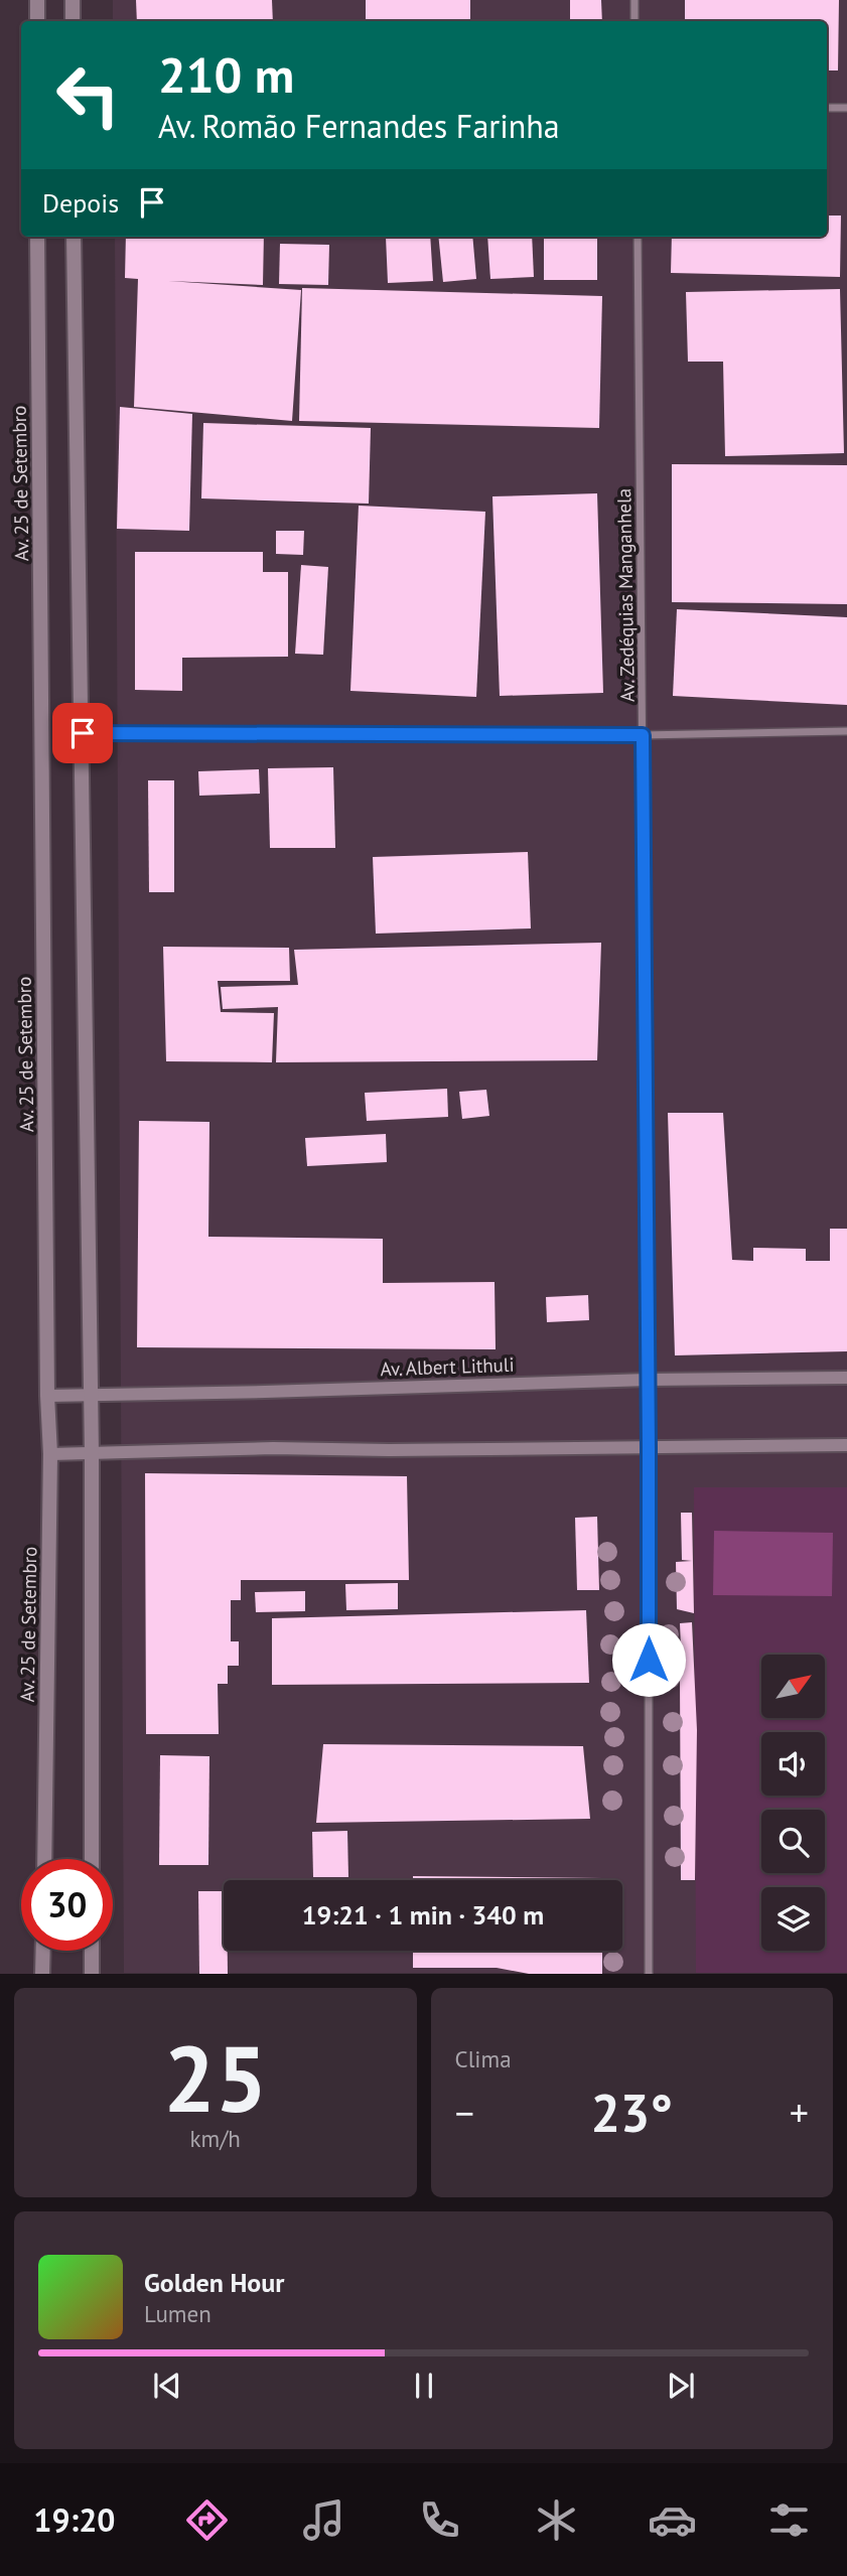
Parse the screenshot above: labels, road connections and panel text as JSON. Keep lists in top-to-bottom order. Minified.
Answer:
{"streets":{"main road":["Av. 25 de Setembro"],"street":["Av. Zedéquias Manganhela","Av. Albert Lithuli"]},"crossings":[["Av. 25 de Setembro","Av. Albert Lithuli"],["Av. Zedéquias Manganhela","Av. Albert Lithuli"]],"north":"top right","page":{"turn":["210 m","Av. Romão Fernandes Farinha"],"then":"Depois","limit":"30","trip":"19:21 · 1 min · 340 m","tile":[["25","km/h"],"Clima"],"heat":["−","23°","+"],"song":["Golden Hour","Lumen"],"tabs":"19:20"}}
